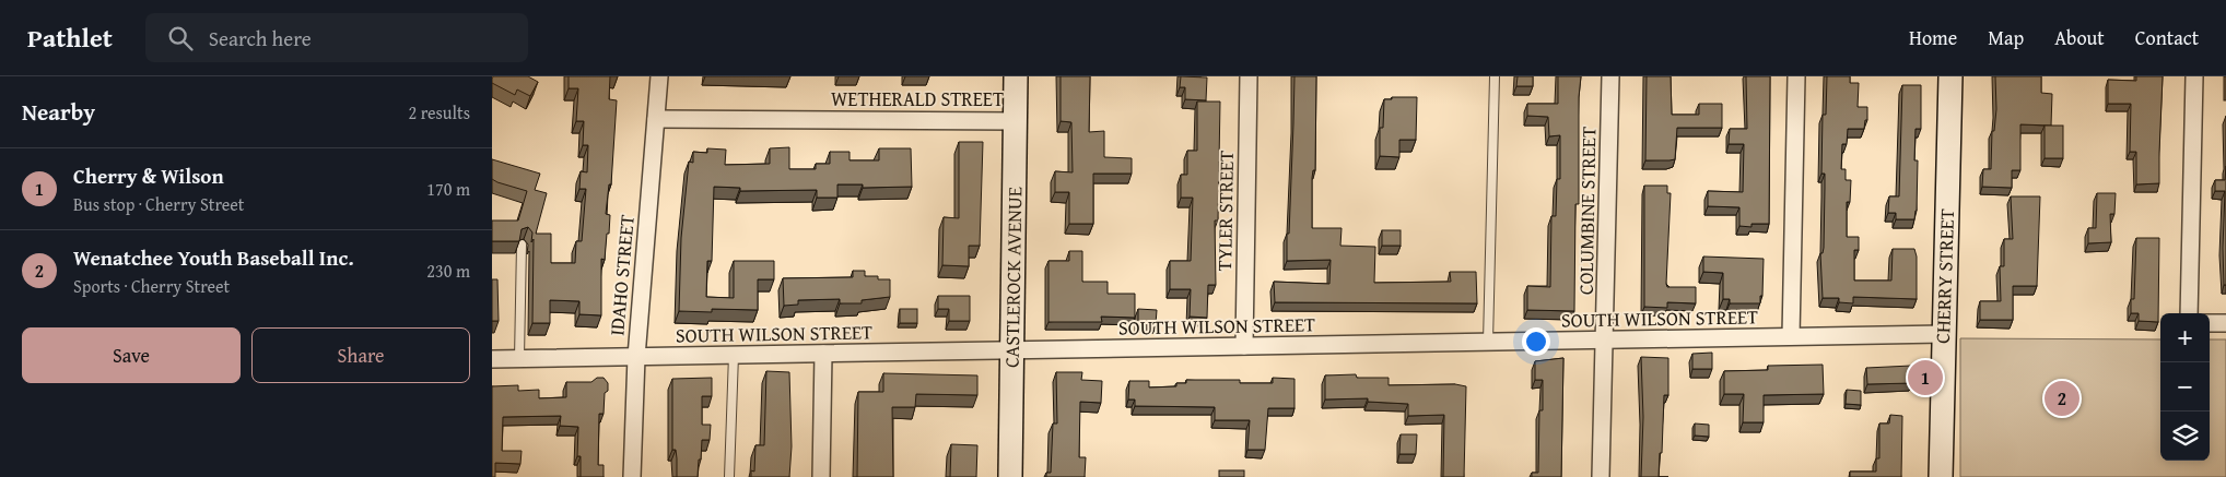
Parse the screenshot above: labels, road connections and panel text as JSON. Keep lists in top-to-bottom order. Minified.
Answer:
{"streets":{"street":["WETHERALD STREET","TYLER STREET","COLUMBINE STREET","IDAHO STREET","CHERRY STREET","CASTLEROCK AVENUE","SOUTH WILSON STREET"]},"crossings":[["WETHERALD STREET","IDAHO STREET"],["WETHERALD STREET","CASTLEROCK AVENUE"],["TYLER STREET","SOUTH WILSON STREET"],["COLUMBINE STREET","SOUTH WILSON STREET"],["IDAHO STREET","SOUTH WILSON STREET"],["CHERRY STREET","SOUTH WILSON STREET"],["CASTLEROCK AVENUE","SOUTH WILSON STREET"]],"page":{"header":"Pathlet","search":"Search here","nav":["Home","Map","About","Contact"],"heading":["Nearby","2 results"],"list":[{"mark":"1","name":"Cherry & Wilson","note":"Bus stop · Cherry Street","value":"170 m"},{"mark":"2","name":"Wenatchee Youth Baseball Inc.","note":"Sports · Cherry Street","value":"230 m"}],"buttons":["Save","Share"],"map_buttons":["+","−"],"pins":["1","2"]}}
